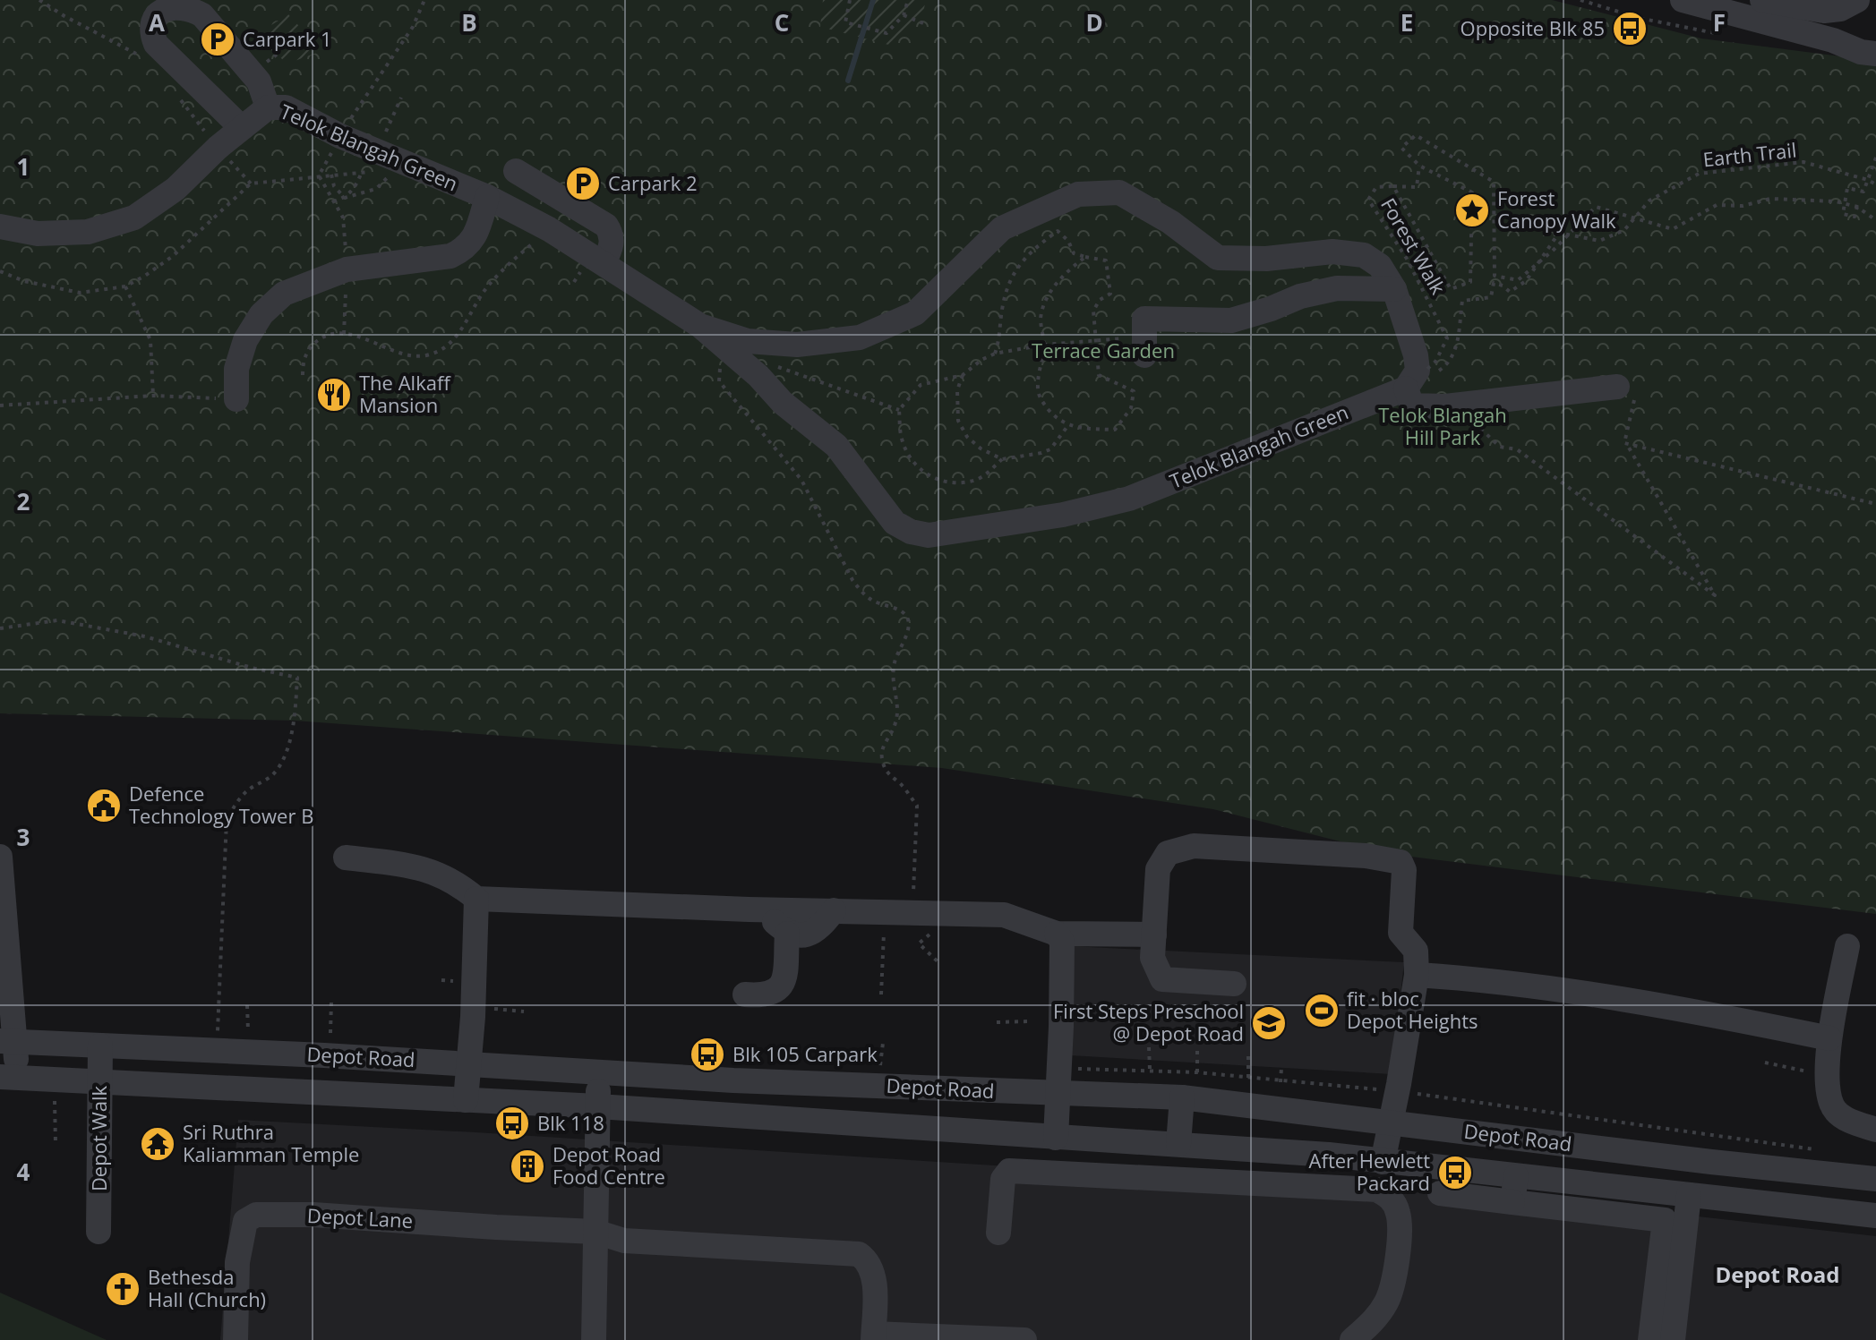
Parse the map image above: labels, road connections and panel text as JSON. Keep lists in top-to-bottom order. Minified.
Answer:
{"streets":{"street":["Telok Blangah Green","Depot Road","Depot Walk","Depot Lane"],"path":["Earth Trail","Forest Walk"]},"crossings":[["Telok Blangah Green","Earth Trail"],["Depot Road","Depot Walk"]],"districts":["Depot Road"],"parks":["Terrace Garden","Telok Blangah Hill Park"],"places":{"bus stop":["Opposite Blk 85","Blk 105 Carpark","Blk 118","After Hewlett Packard"],"parking":["Carpark 1","Carpark 2"],"place":["Forest Canopy Walk"],"restaurant":["The Alkaff Mansion"],"public building":["Defence Technology Tower B"],"sports":["fit · bloc Depot Heights"],"school or university":["First Steps Preschool @ Depot Road"],"temple":["Sri Ruthra Kaliamman Temple"],"building":["Depot Road Food Centre"],"church":["Bethesda Hall (Church)"]},"grid":{"columns":["A","B","C","D","E","F"],"rows":["1","2","3","4"]}}
